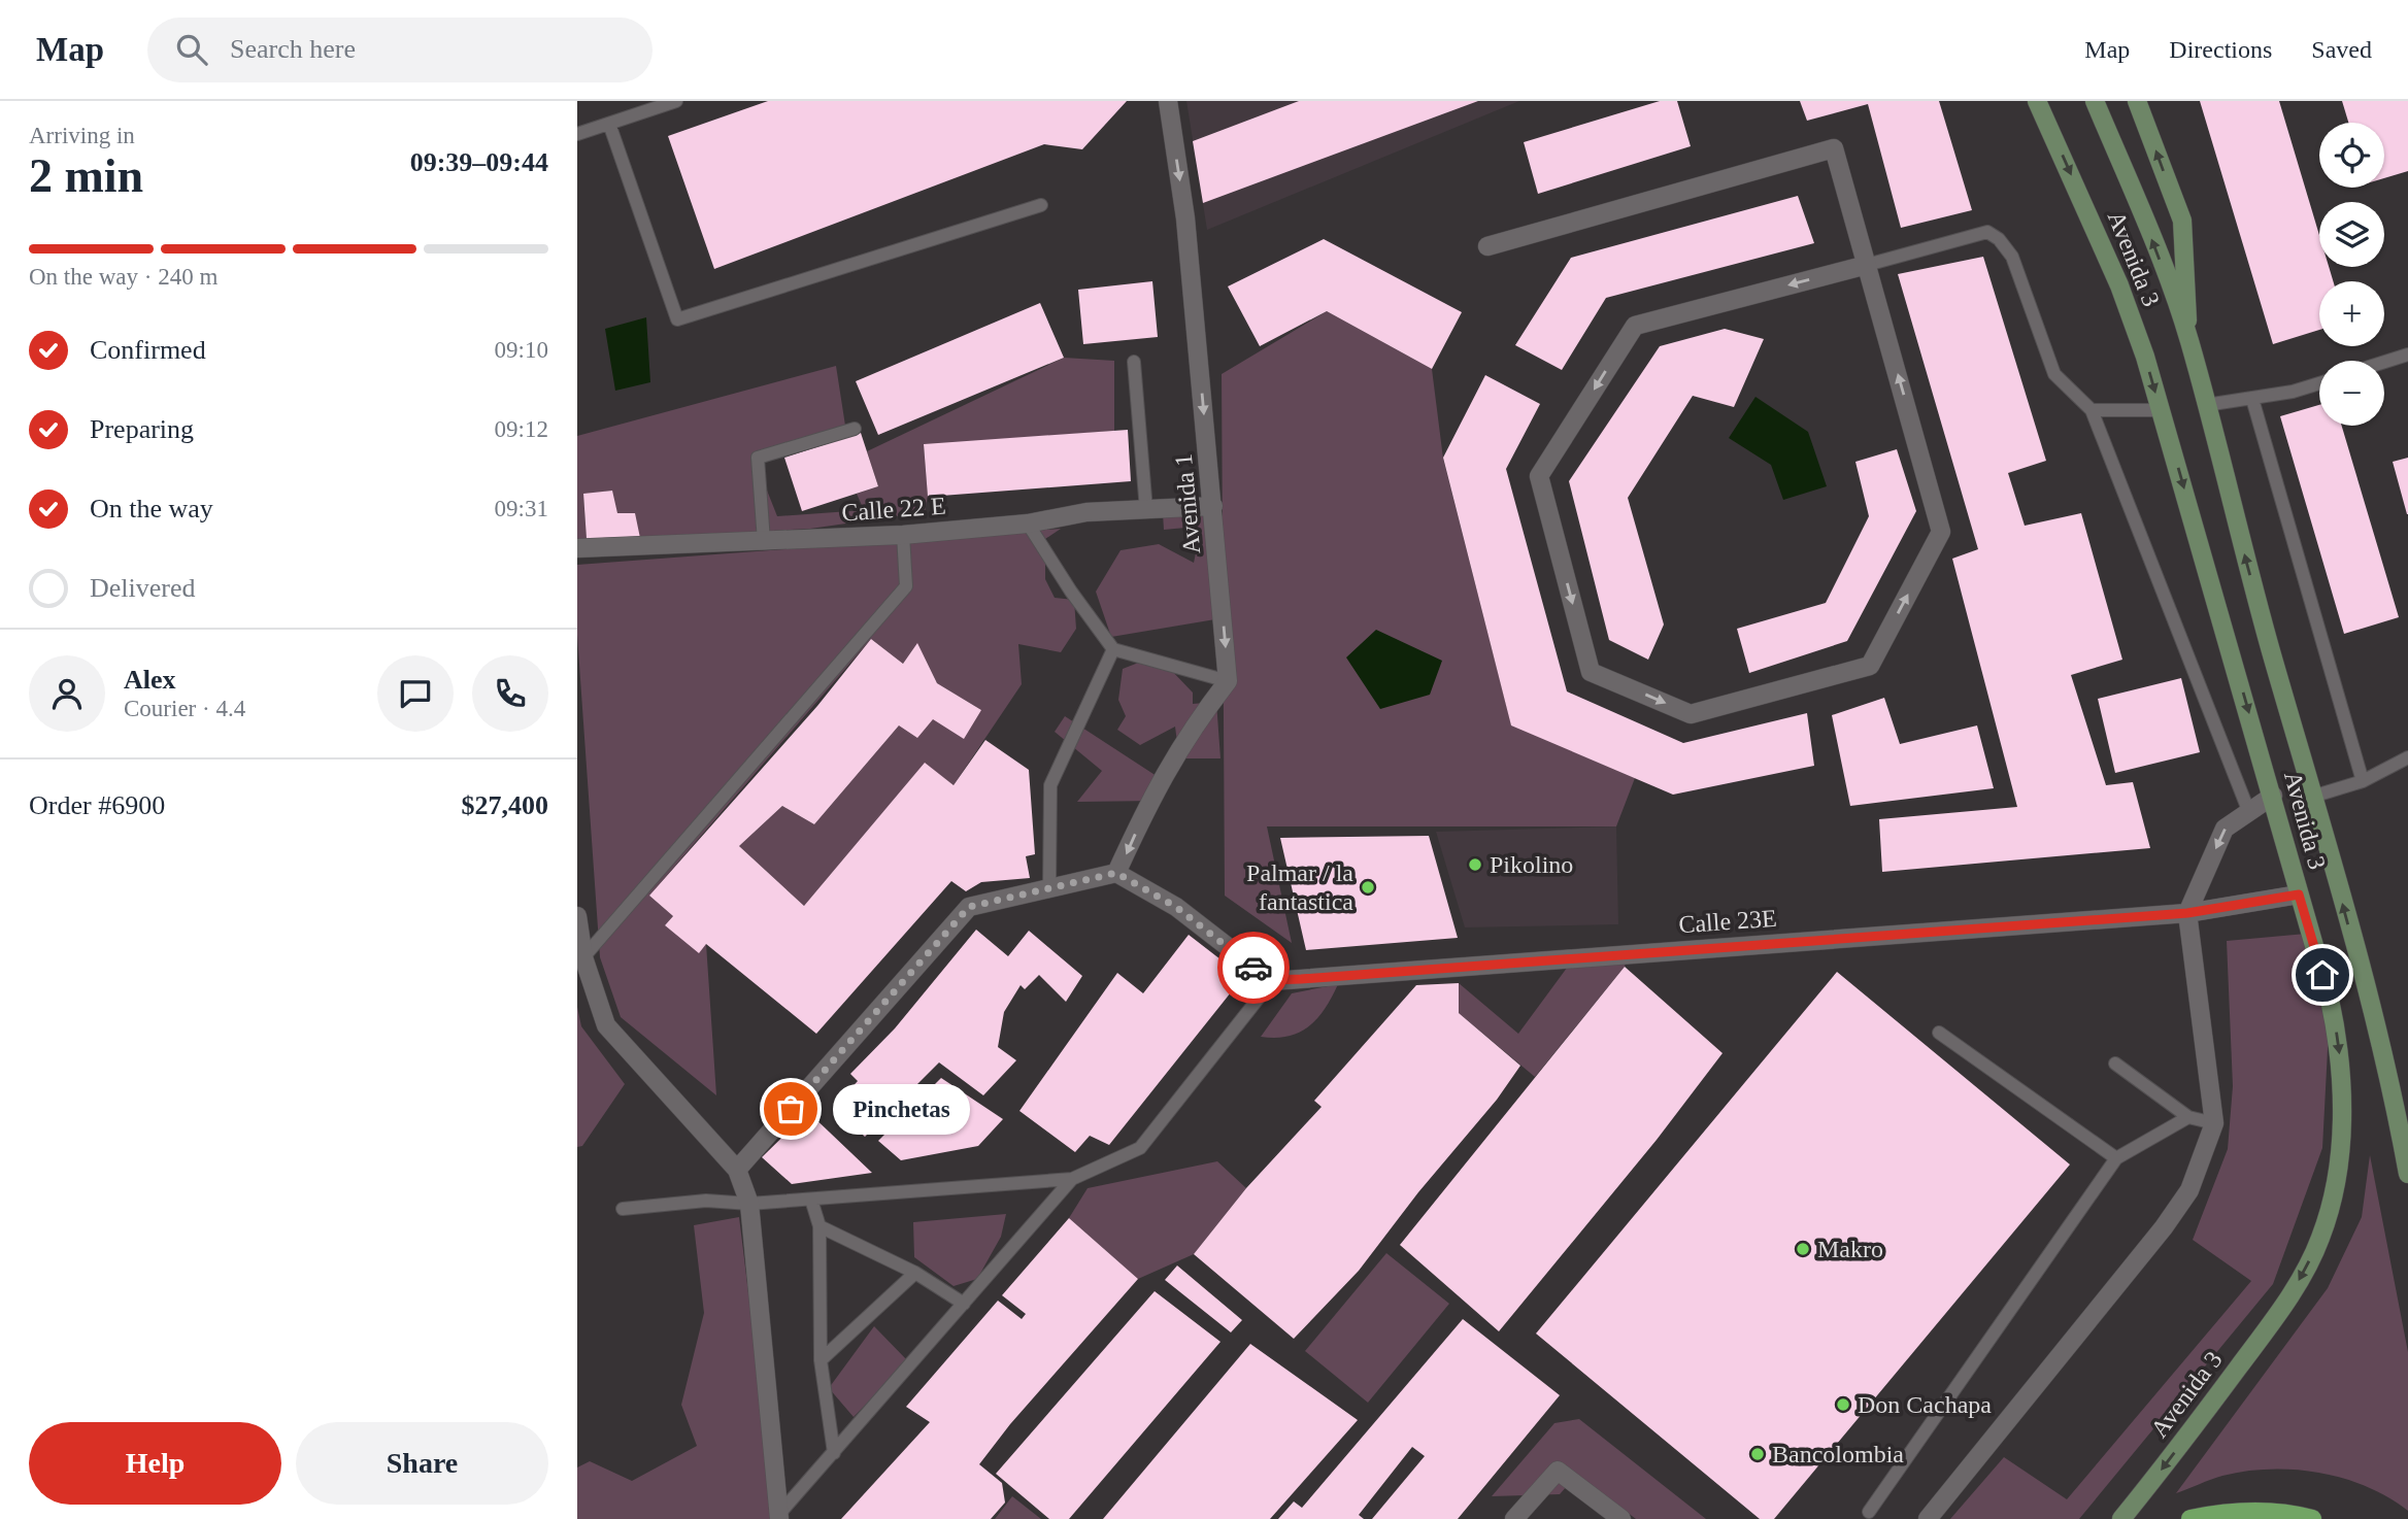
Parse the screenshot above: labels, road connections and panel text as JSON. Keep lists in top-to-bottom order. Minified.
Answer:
{"streets":{"main road":["Avenida 3"],"street":["Avenida 1","Calle 22 E","Calle 23E"]},"crossings":[["Avenida 3","Calle 23E"],["Avenida 1","Calle 22 E"]],"one_way":["Avenida 1"],"places":["Pikolino","Palmar / la fantastica","Pinchetas","Makro","Don Cachapa","Bancolombia"],"page":{"header":"Map","search":"Search here","nav":["Map","Directions","Saved"],"heading":["2 min","Arriving in","09:39–09:44"],"panel":["Alex","Courier · 4.4","Order #6900","$27,400"],"map_buttons":["+","−"],"bar":"On the way · 240 m","list":[["Confirmed","09:10"],["Preparing","09:12"],["On the way","09:31"],"Delivered"],"bubble":"Pinchetas","buttons":["Help","Share"]}}
